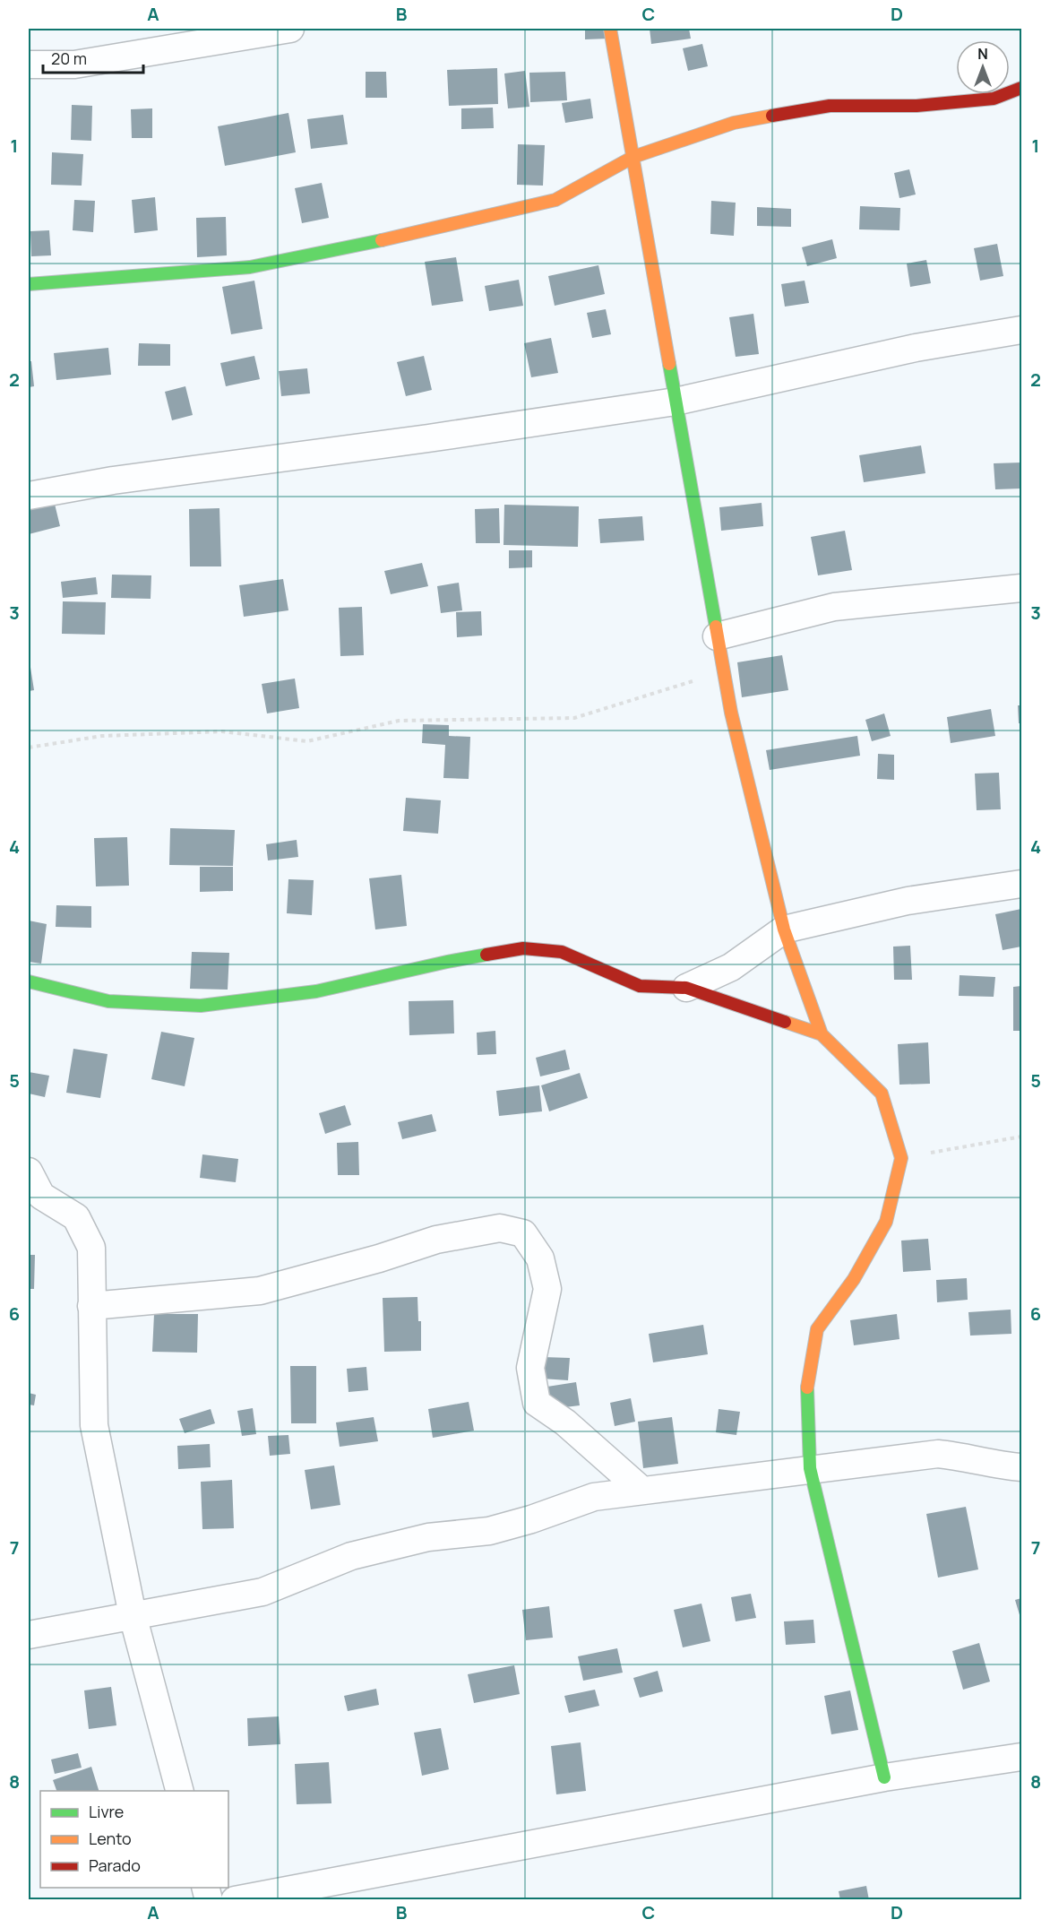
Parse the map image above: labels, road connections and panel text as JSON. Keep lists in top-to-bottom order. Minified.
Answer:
{"legend":["Livre","Lento","Parado"],"scale_bar":"20 m","north":"top","grid":{"columns":["A","B","C","D"],"rows":["1","2","3","4","5","6","7","8"]}}
